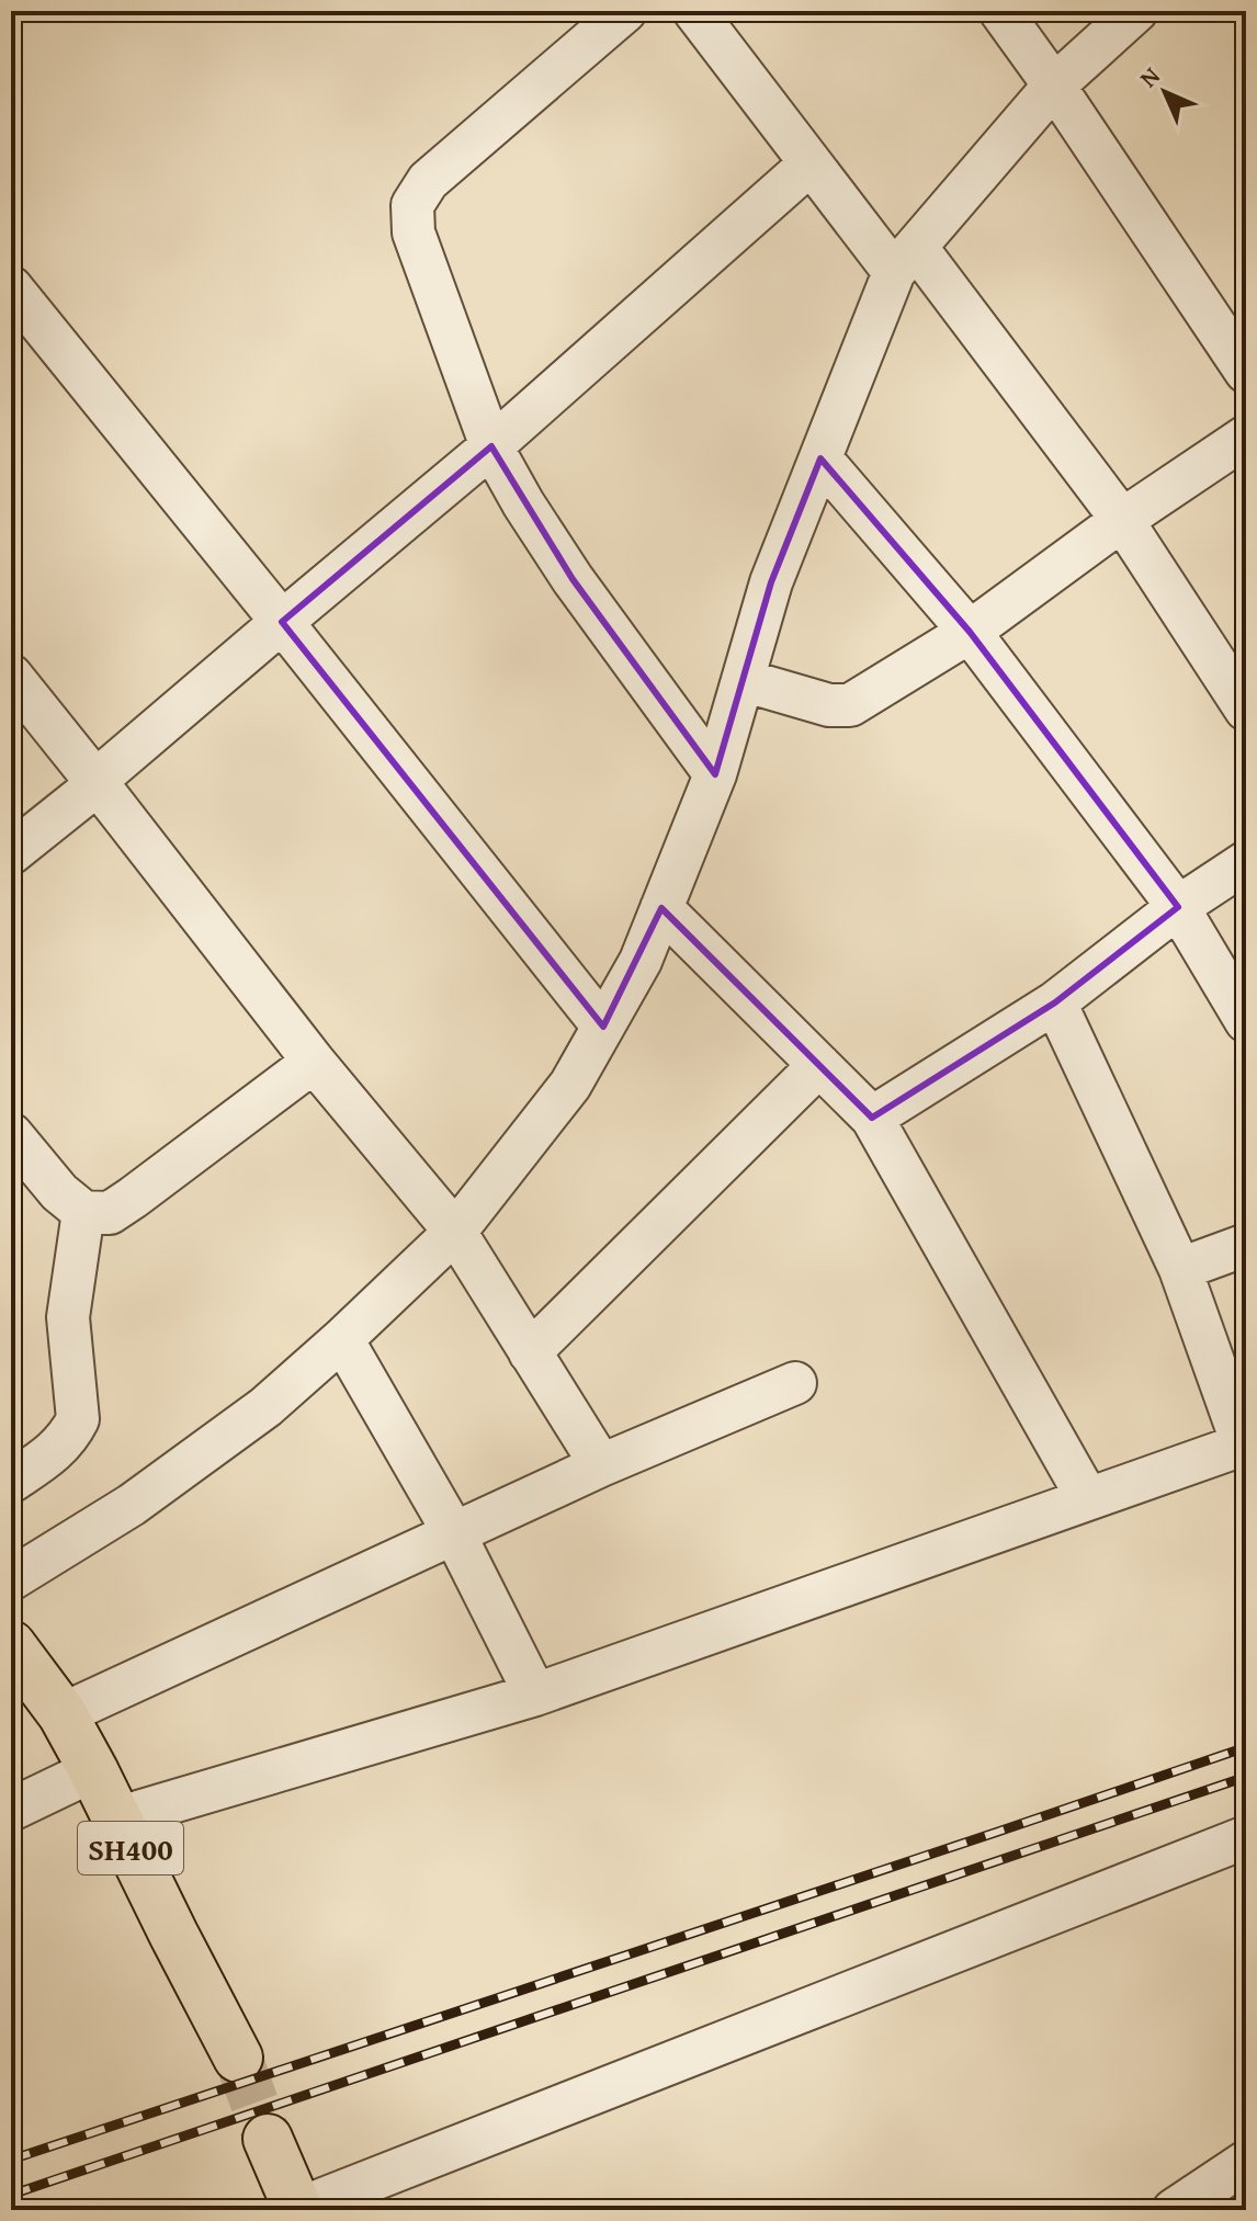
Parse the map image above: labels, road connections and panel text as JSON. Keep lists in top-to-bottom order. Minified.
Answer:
{"streets":{"main road":["SH400"]},"north":"top left"}
